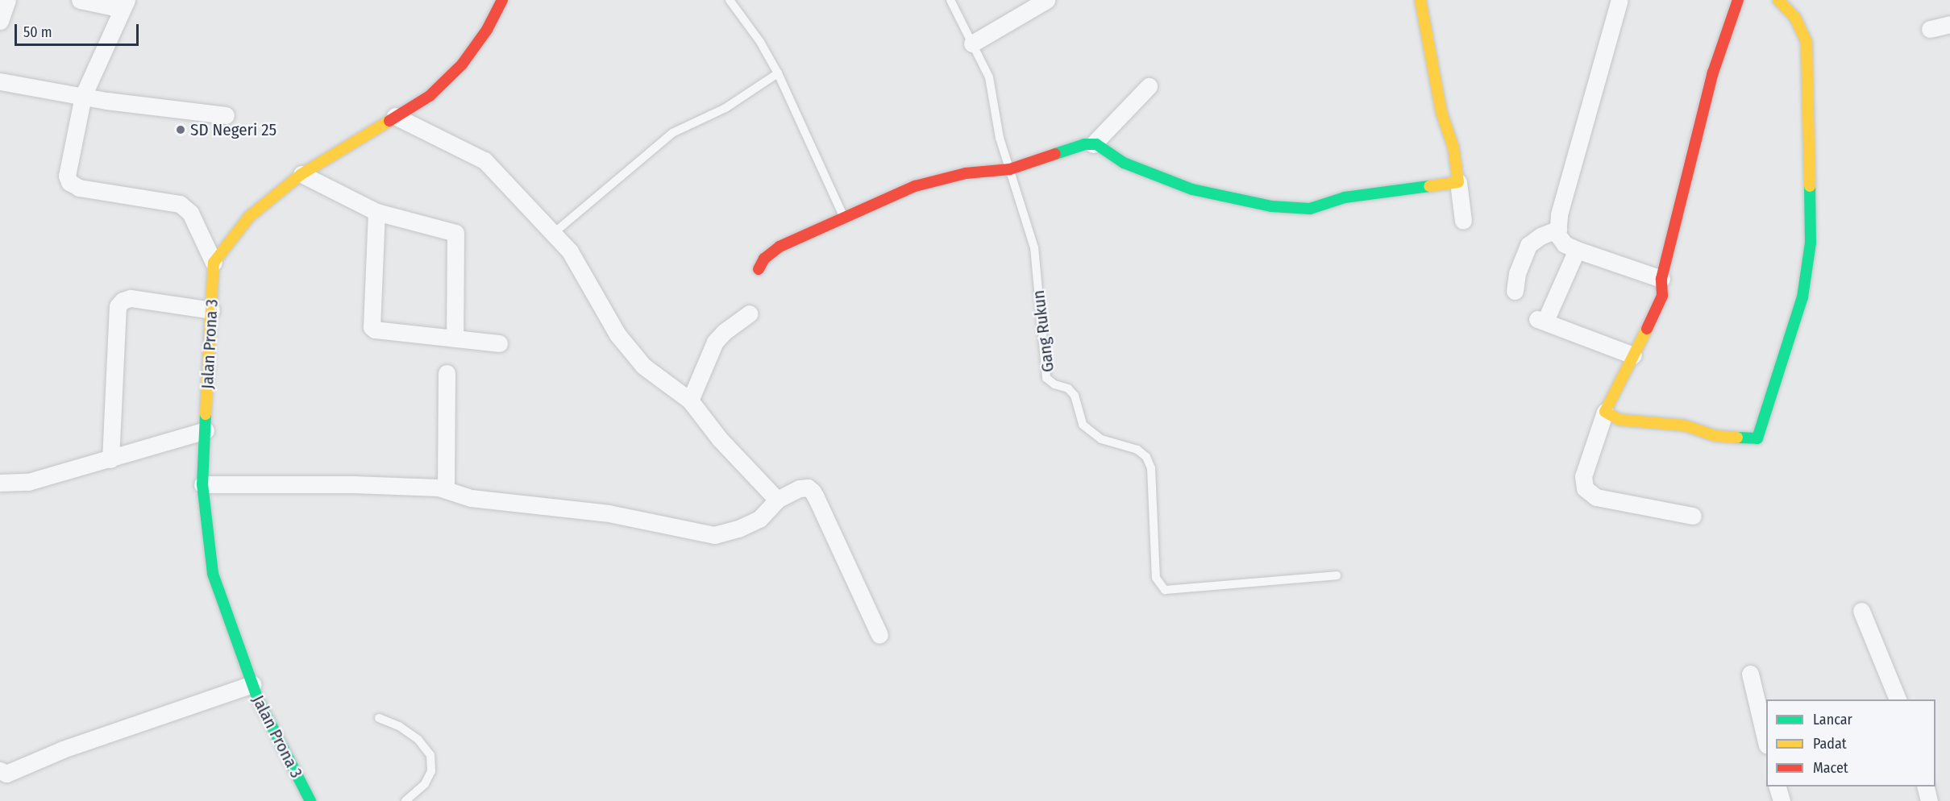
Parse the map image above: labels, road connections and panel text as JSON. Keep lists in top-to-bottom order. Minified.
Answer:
{"streets":{"street":["Jalan Prona 3"],"lane":["Gang Rukun"]},"places":["SD Negeri 25"],"legend":["Lancar","Padat","Macet"],"scale_bar":"50 m"}
